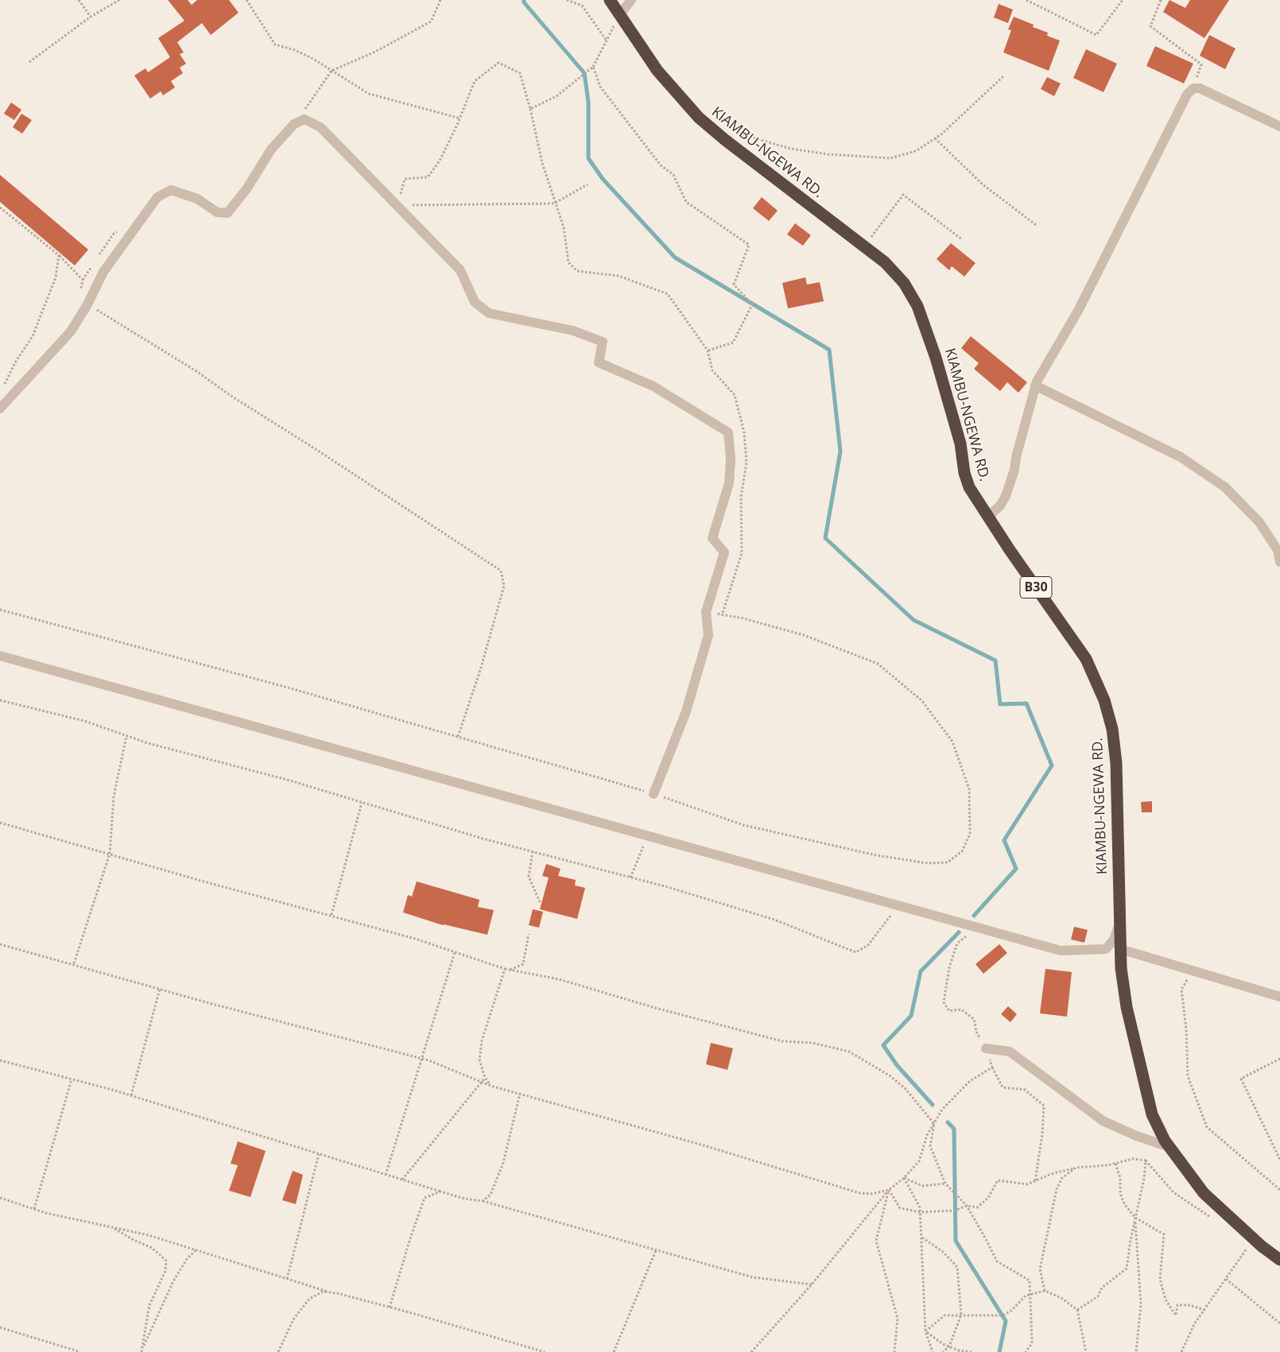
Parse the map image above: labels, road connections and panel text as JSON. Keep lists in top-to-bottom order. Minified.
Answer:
{"streets":{"highway":["KIAMBU-NGEWA RD.","B30"]}}
